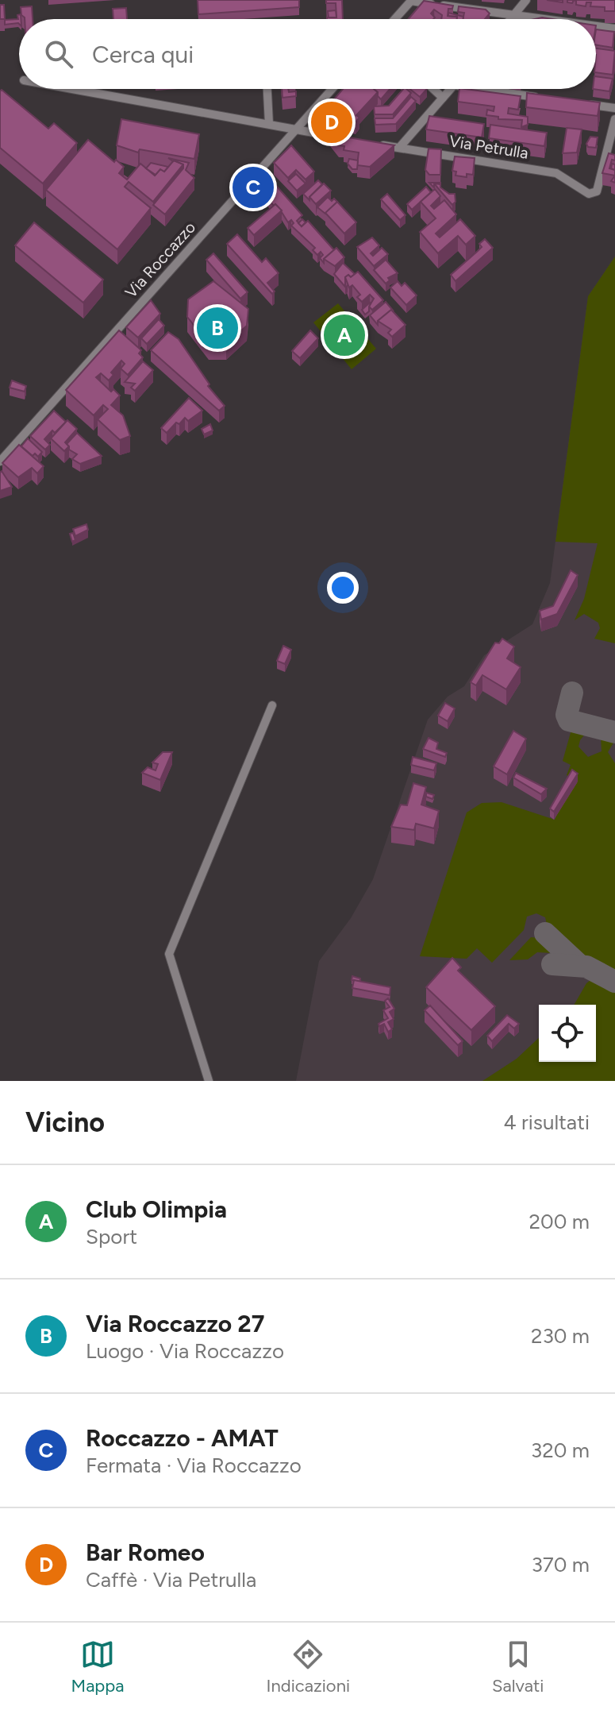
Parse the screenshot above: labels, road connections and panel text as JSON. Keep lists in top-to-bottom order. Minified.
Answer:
{"streets":{"street":["Via Petrulla","Via Roccazzo"]},"page":{"search":"Cerca qui","pins":["D","C","B","A"],"heading":["Vicino","4 risultati"],"list":[{"mark":"A","name":"Club Olimpia","note":"Sport","value":"200 m"},{"mark":"B","name":"Via Roccazzo 27","note":"Luogo · Via Roccazzo","value":"230 m"},{"mark":"C","name":"Roccazzo - AMAT","note":"Fermata · Via Roccazzo","value":"320 m"},{"mark":"D","name":"Bar Romeo","note":"Caffè · Via Petrulla","value":"370 m"}],"nav":["Mappa","Indicazioni","Salvati"]}}
